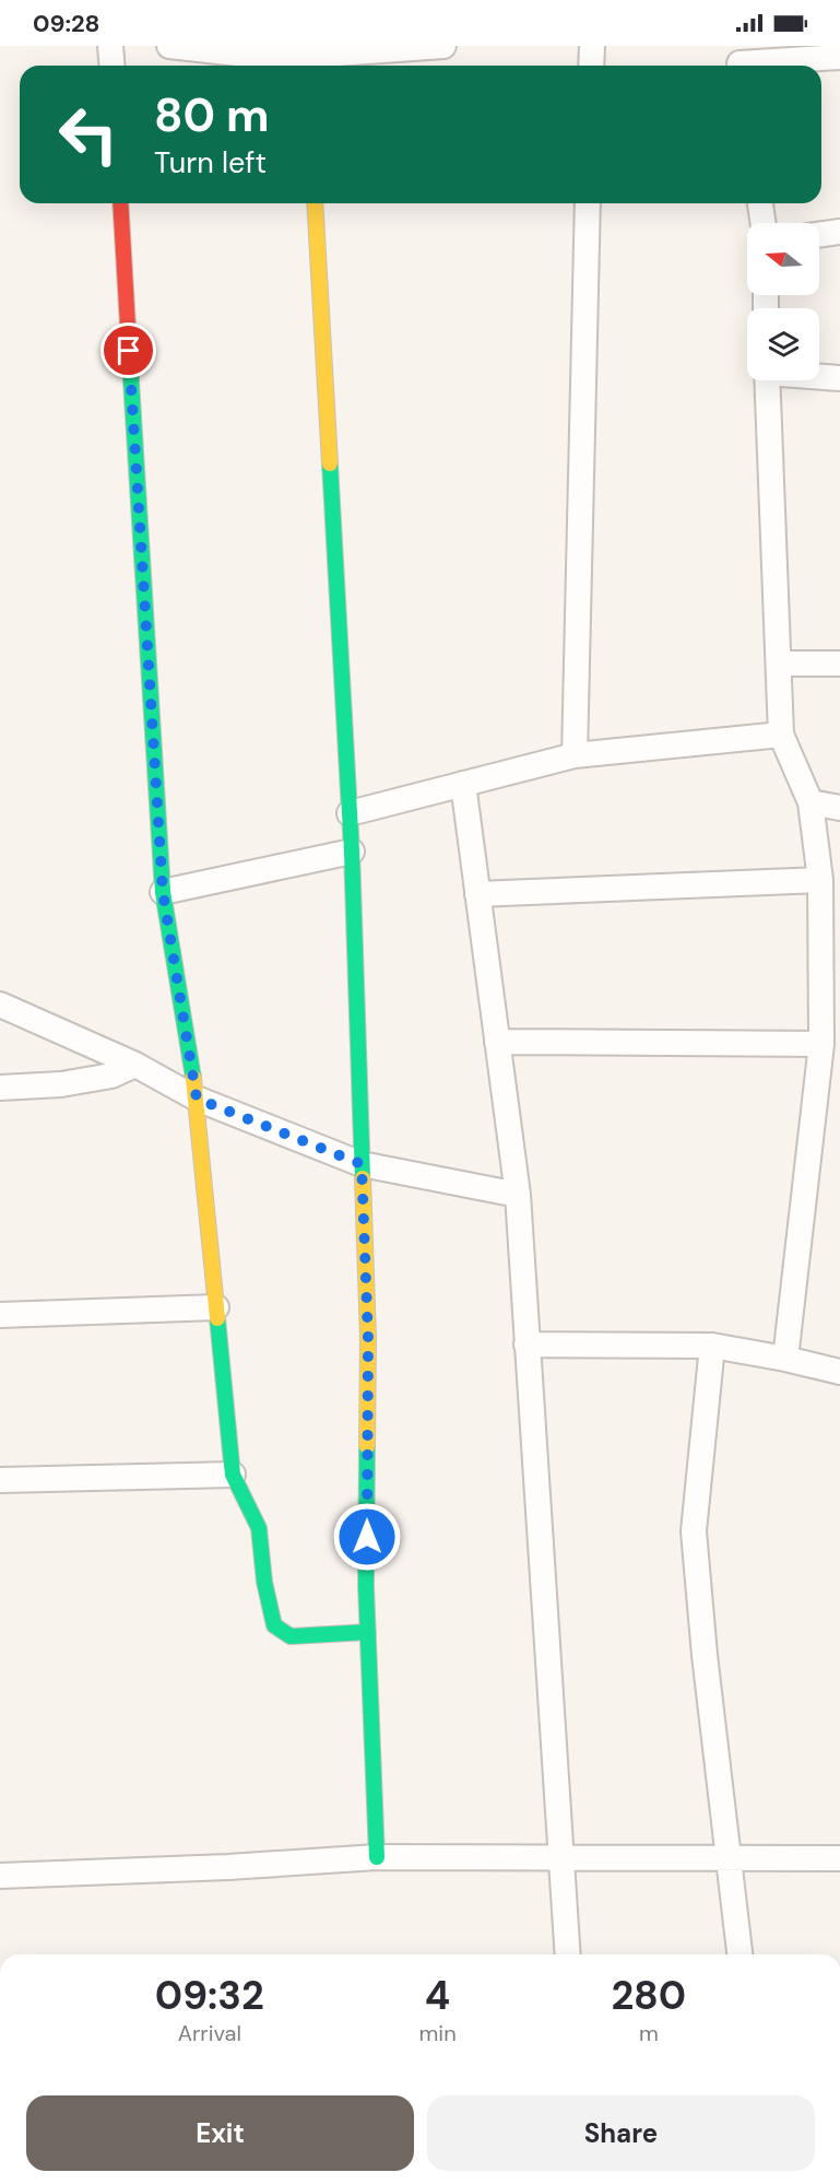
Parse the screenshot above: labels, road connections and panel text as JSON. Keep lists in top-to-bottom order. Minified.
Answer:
{"north":"left","page":{"status":"09:28","turn":["80 m","Turn left"],"eta":["09:32","Arrival","4","min","280","m"],"buttons":["Exit","Share"]}}
